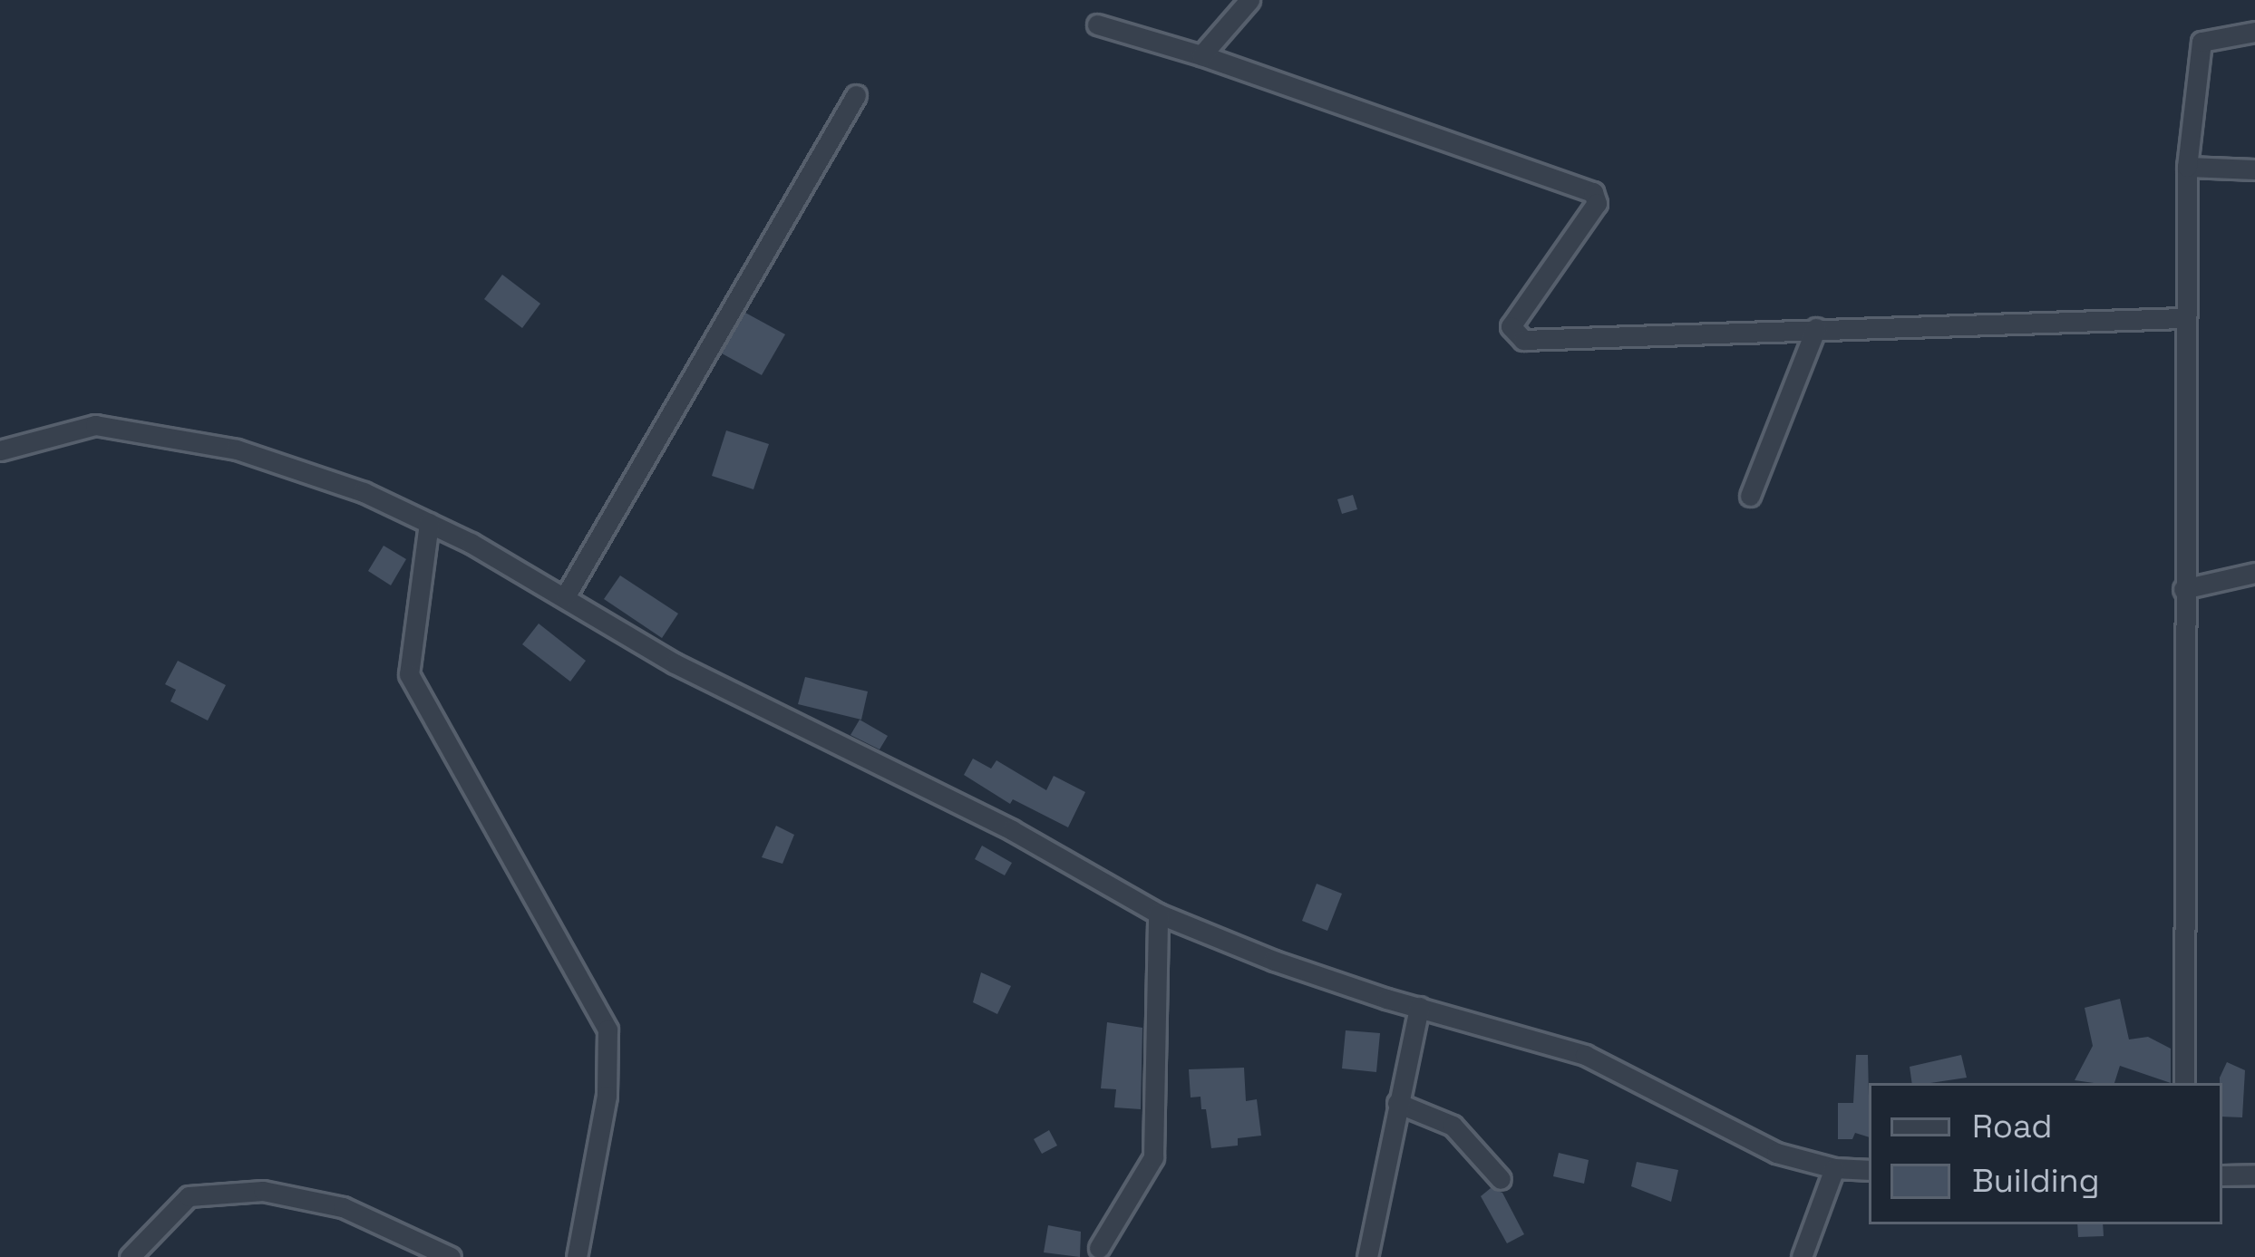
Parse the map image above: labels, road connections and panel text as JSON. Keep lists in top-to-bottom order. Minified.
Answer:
{"legend":["Road","Building"]}
